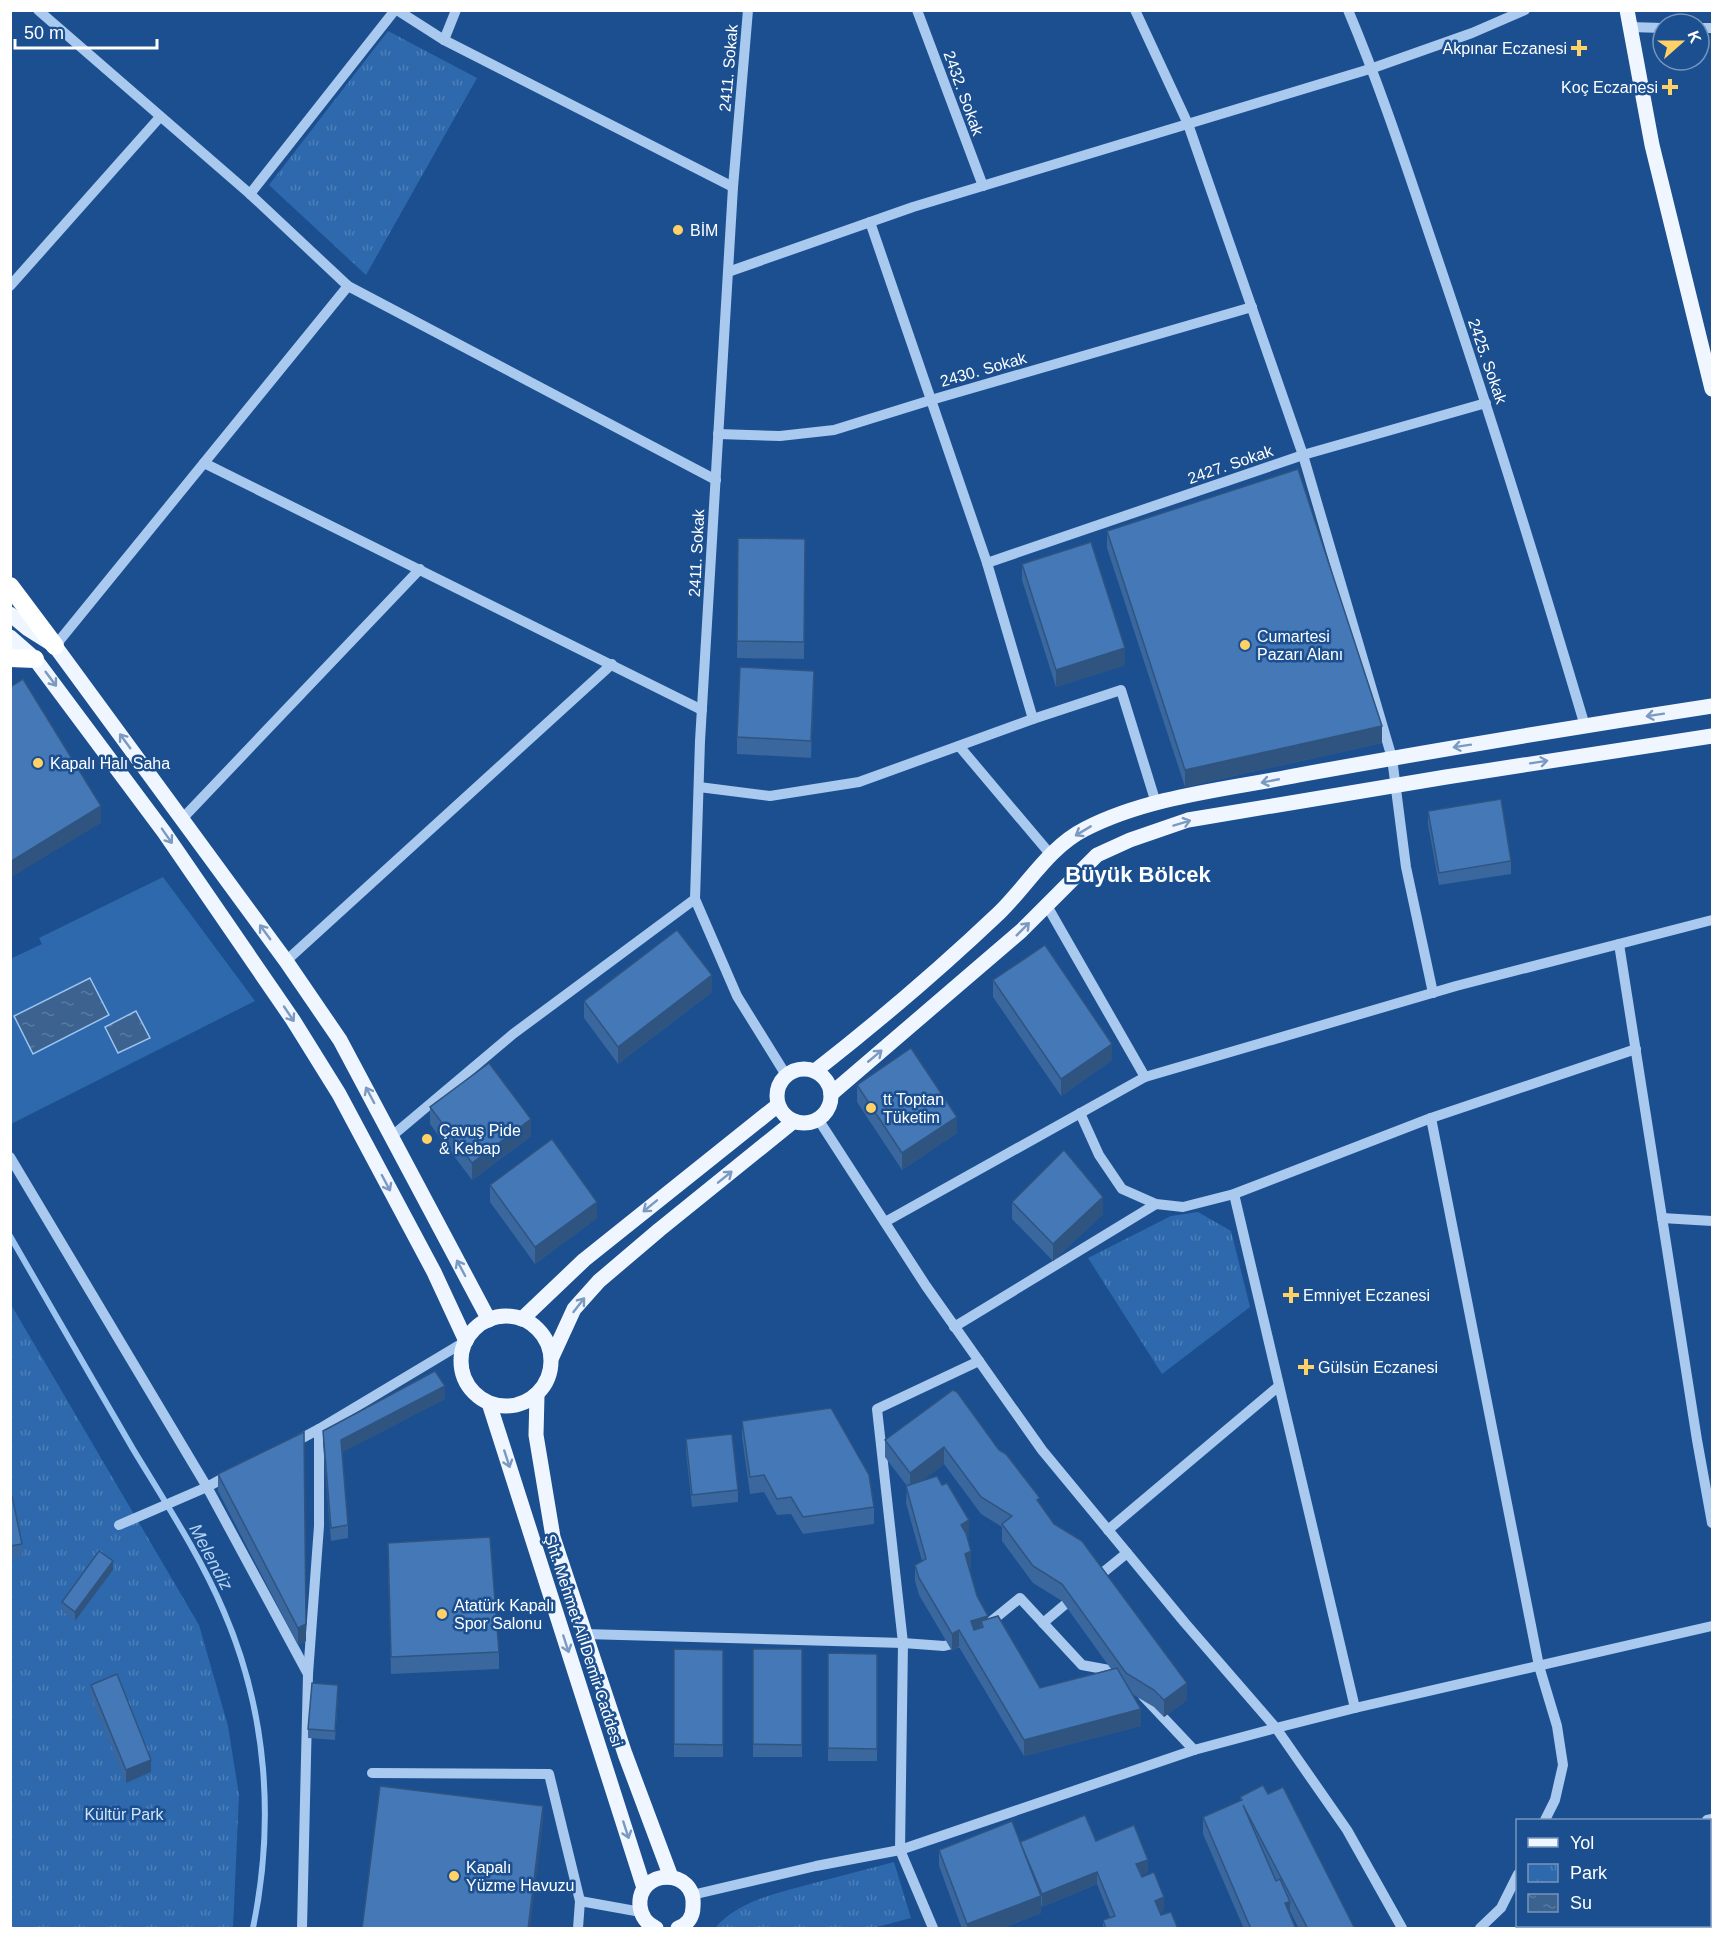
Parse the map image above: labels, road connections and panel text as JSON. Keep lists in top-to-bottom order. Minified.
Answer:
{"streets":{"main road":["Şht. Mehmet Ali Demir Caddesi"],"street":["2411. Sokak","2432. Sokak","2425. Sokak","2430. Sokak","2427. Sokak"]},"crossings":[["2411. Sokak","2430. Sokak"],["2425. Sokak","2427. Sokak"]],"districts":["Büyük Bölcek"],"water":["Melendiz"],"parks":["Kültür Park"],"places":{"health":["Akpınar Eczanesi","Koç Eczanesi","Emniyet Eczanesi","Gülsün Eczanesi"],"other":["BİM","Cumartesi Pazarı Alanı","Kapalı Halı Saha","tt Toptan Tüketim","Çavuş Pide & Kebap","Atatürk Kapalı Spor Salonu","Kapalı Yüzme Havuzu"]},"legend":["Yol","Park","Su"],"scale_bar":"50 m","north":"right"}
